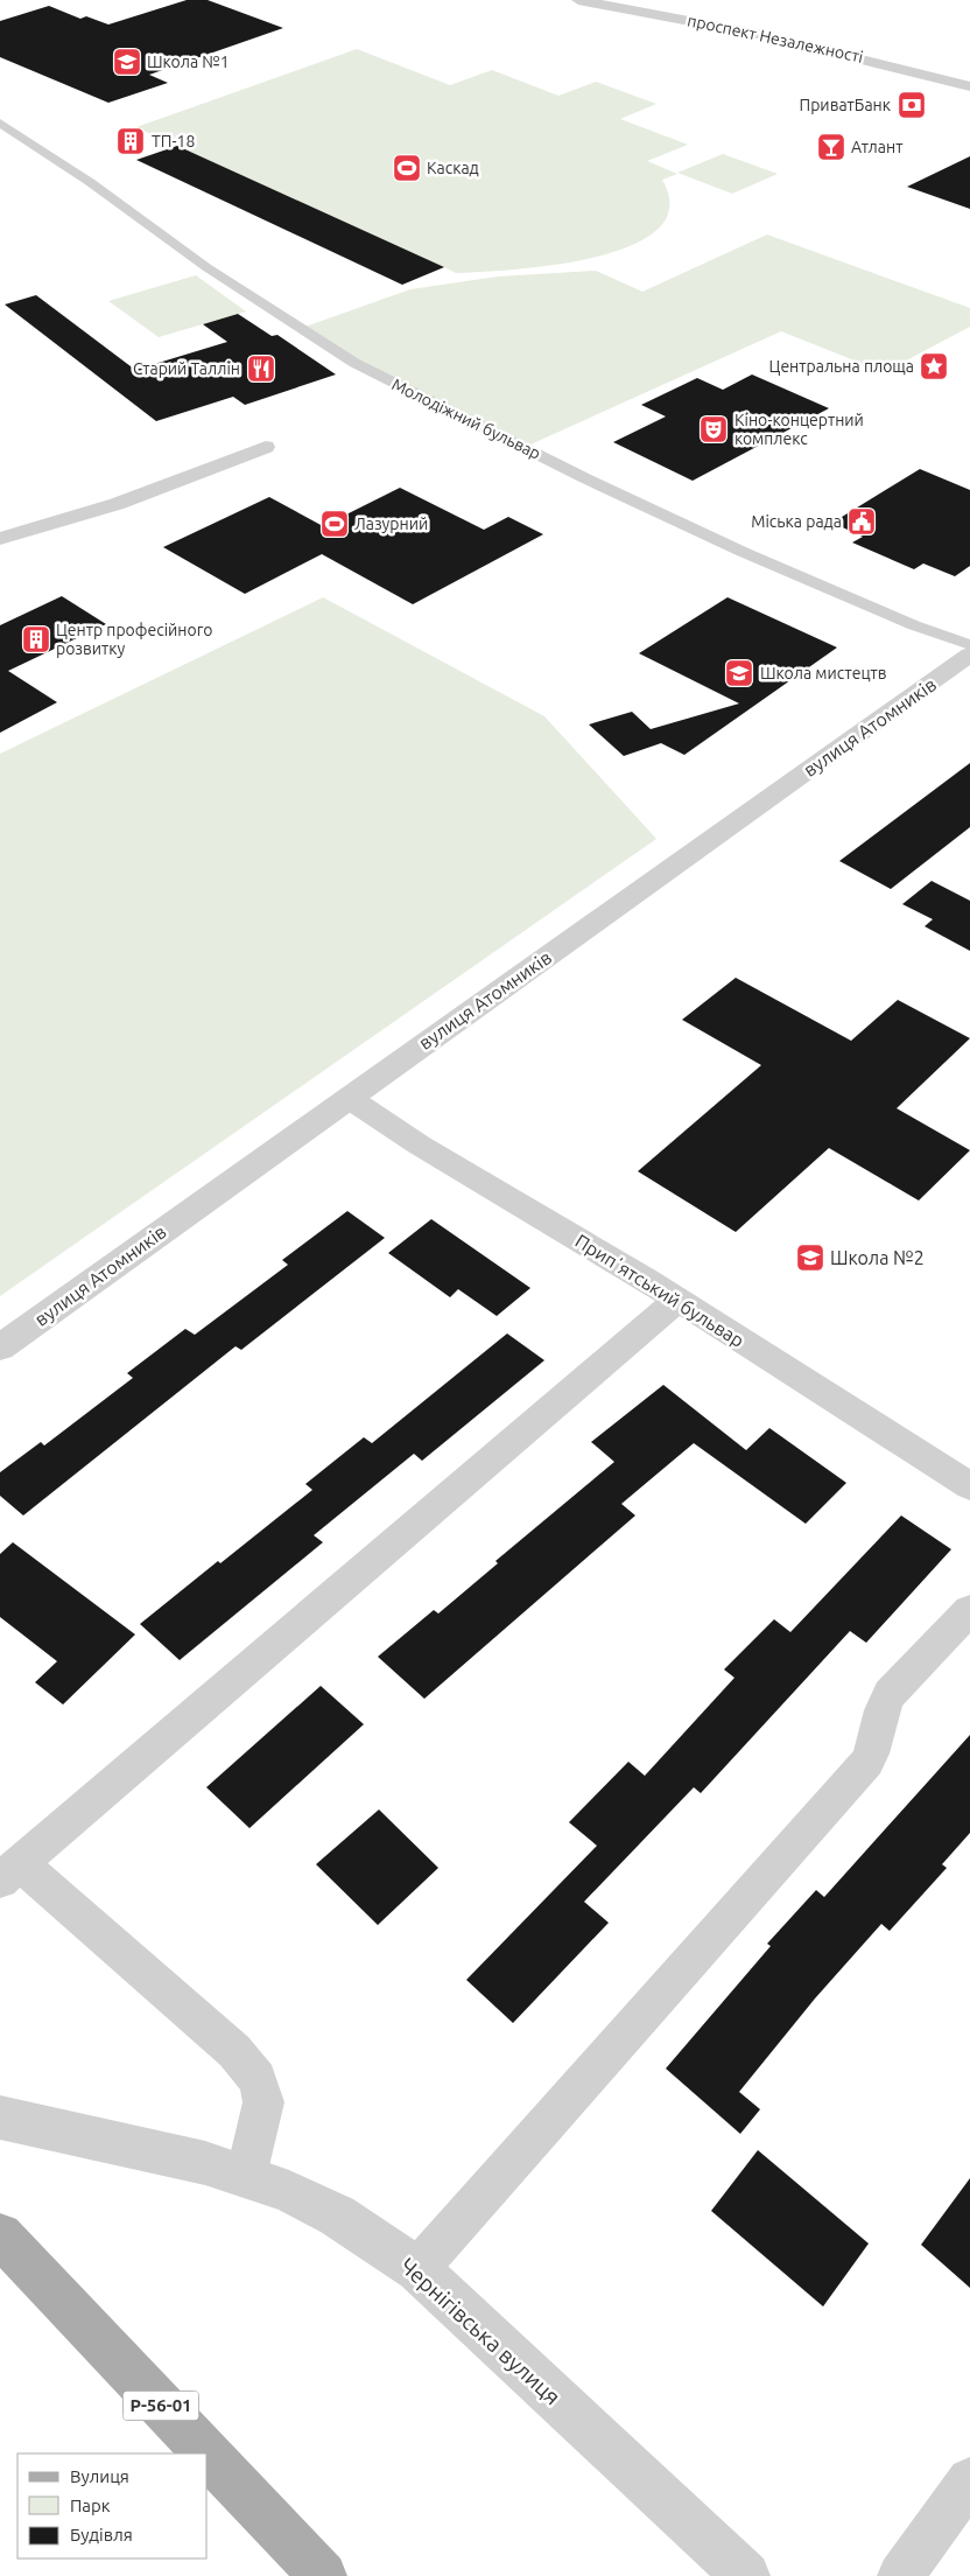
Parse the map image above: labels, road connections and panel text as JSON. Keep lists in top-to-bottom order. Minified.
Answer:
{"streets":{"main road":["Р-56-01"],"street":["проспект Незалежності","Молодіжний бульвар","вулиця Атомників","Припʼятський бульвар","Чернігівська вулиця"]},"crossings":[["вулиця Атомників","Припʼятський бульвар"]],"places":{"school or university":["Школа №1","Школа мистецтв","Школа №2"],"bank":["ПриватБанк"],"building":["ТП-18","Центр професійного розвитку"],"bar":["Атлант"],"sports":["Каскад","Лазурний"],"place":["Центральна площа"],"restaurant":["Старий Таллін"],"theatre":["Кіно-концертний комплекс"],"public building":["Міська рада"]},"legend":["Вулиця","Парк","Будівля"]}
